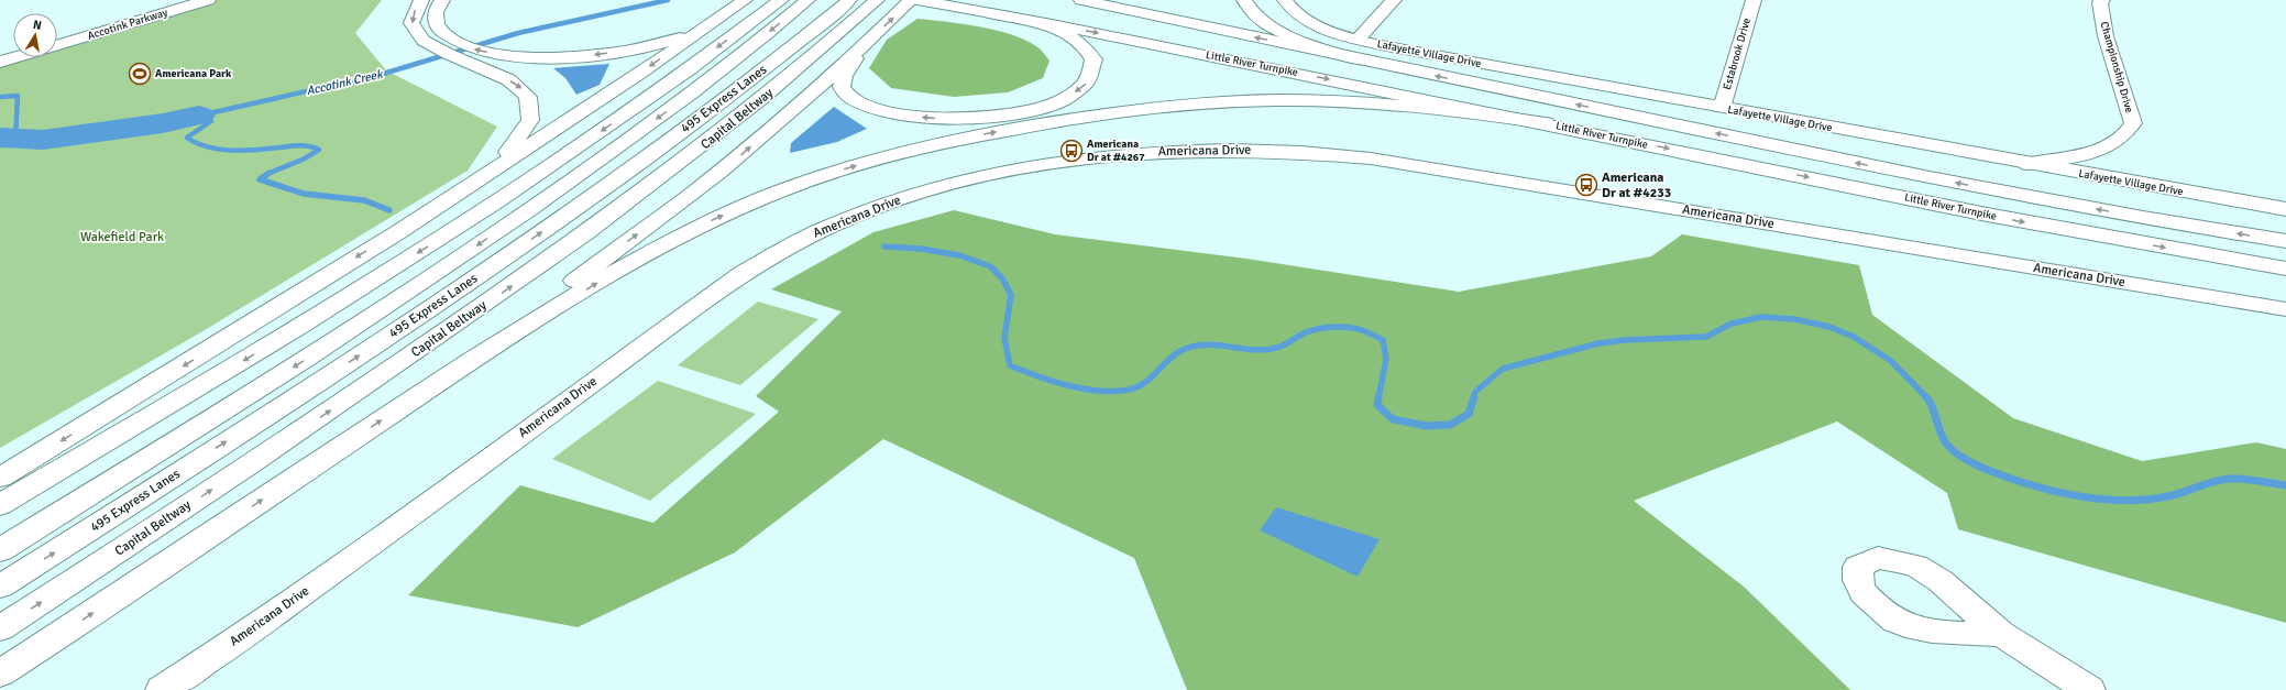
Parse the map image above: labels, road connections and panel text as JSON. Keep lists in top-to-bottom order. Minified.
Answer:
{"streets":{"main road":["Accotink Parkway","Lafayette Village Drive","Estabrook Drive","Little River Turnpike","Championship Drive","495 Express Lanes","Capital Beltway","Americana Drive"]},"crossings":[["Lafayette Village Drive","Estabrook Drive"],["Lafayette Village Drive","Championship Drive"]],"water":["Accotink Creek"],"parks":["Wakefield Park"],"places":{"sports":["Americana Park"],"bus stop":["Americana Dr at #4267","Americana Dr at #4233"]},"north":"top"}
